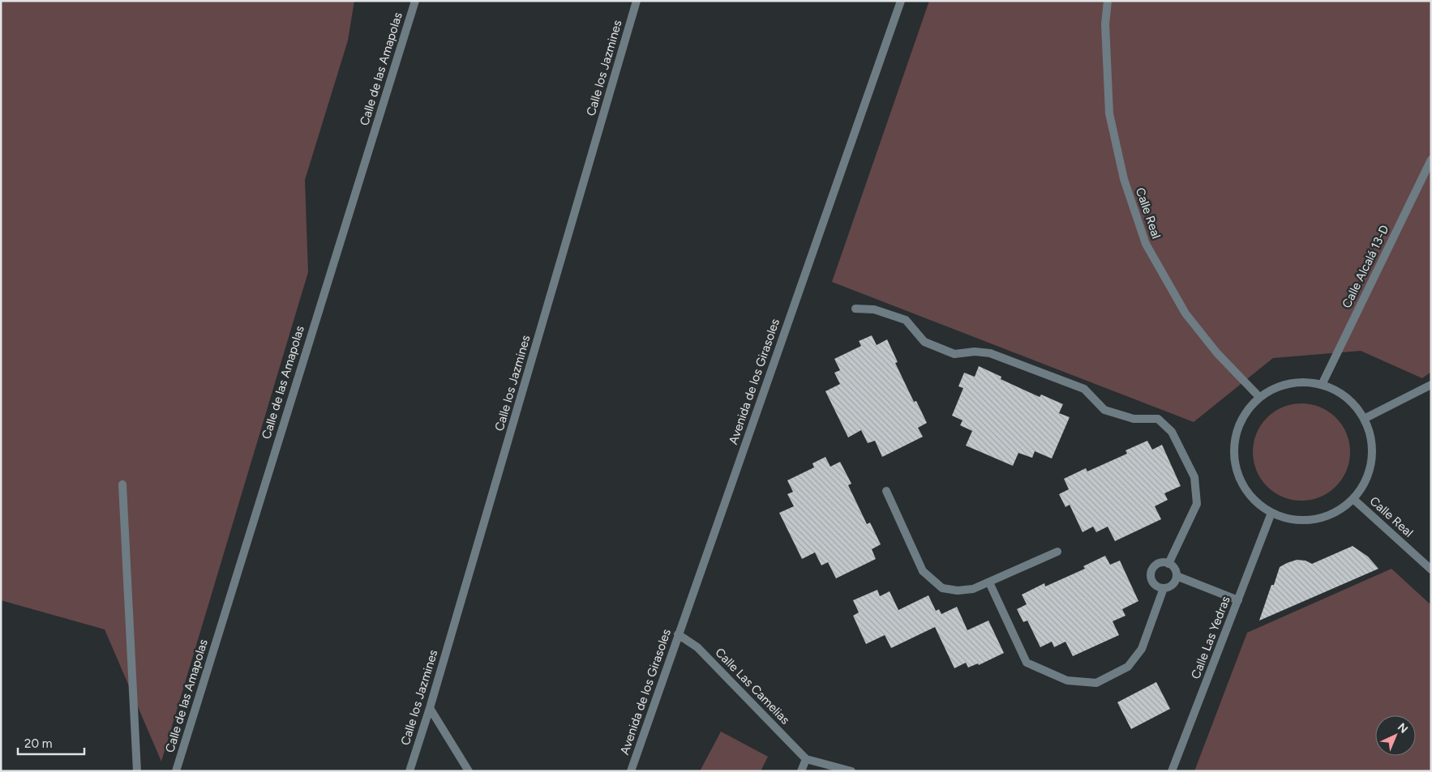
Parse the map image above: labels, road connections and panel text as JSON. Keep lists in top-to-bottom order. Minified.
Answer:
{"streets":{"street":["Calle los Jazmines","Calle de las Amapolas","Calle Real","Calle Alcalá 13-D","Avenida de los Girasoles","Calle Las Yedras","Calle Las Camelias"]},"crossings":[["Calle Real","Calle Alcalá 13-D"],["Calle Real","Calle Las Yedras"],["Calle Alcalá 13-D","Calle Las Yedras"],["Avenida de los Girasoles","Calle Las Camelias"]],"scale_bar":"20 m","north":"top right"}
